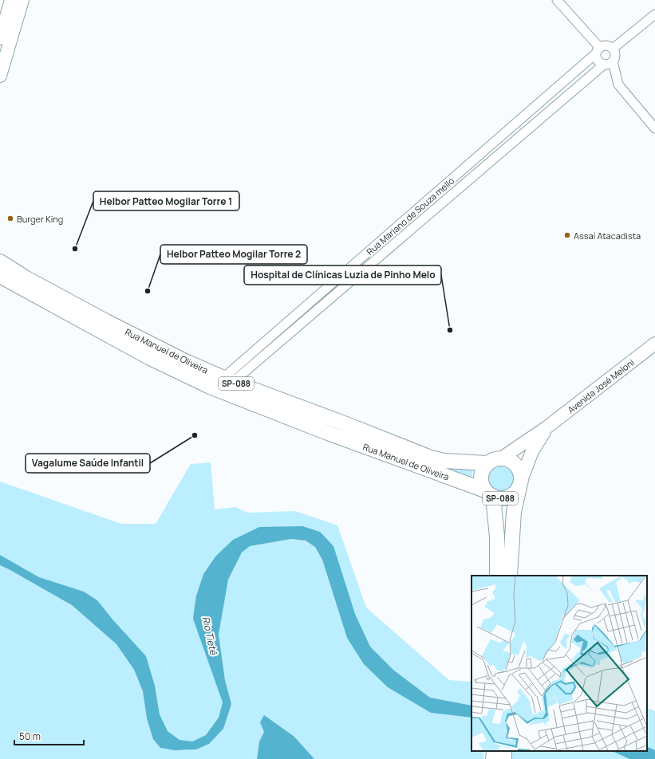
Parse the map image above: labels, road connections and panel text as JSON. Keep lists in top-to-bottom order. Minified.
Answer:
{"streets":{"main road":["Rua Manuel de Oliveira","SP-088","Avenida José Meloni"],"street":["Rua Mariano de Souza mello"]},"crossings":[["Rua Mariano de Souza mello","Rua Manuel de Oliveira"],["Rua Manuel de Oliveira","SP-088"],["Rua Manuel de Oliveira","Avenida José Meloni"],["SP-088","Avenida José Meloni"]],"water":["Rio Tietê"],"places":["Burger King","Assaí Atacadista","Helbor Patteo Mogilar Torre 1","Helbor Patteo Mogilar Torre 2","Hospital de Clínicas Luzia de Pinho Melo","Vagalume Saúde Infantil"],"scale_bar":"50 m"}
